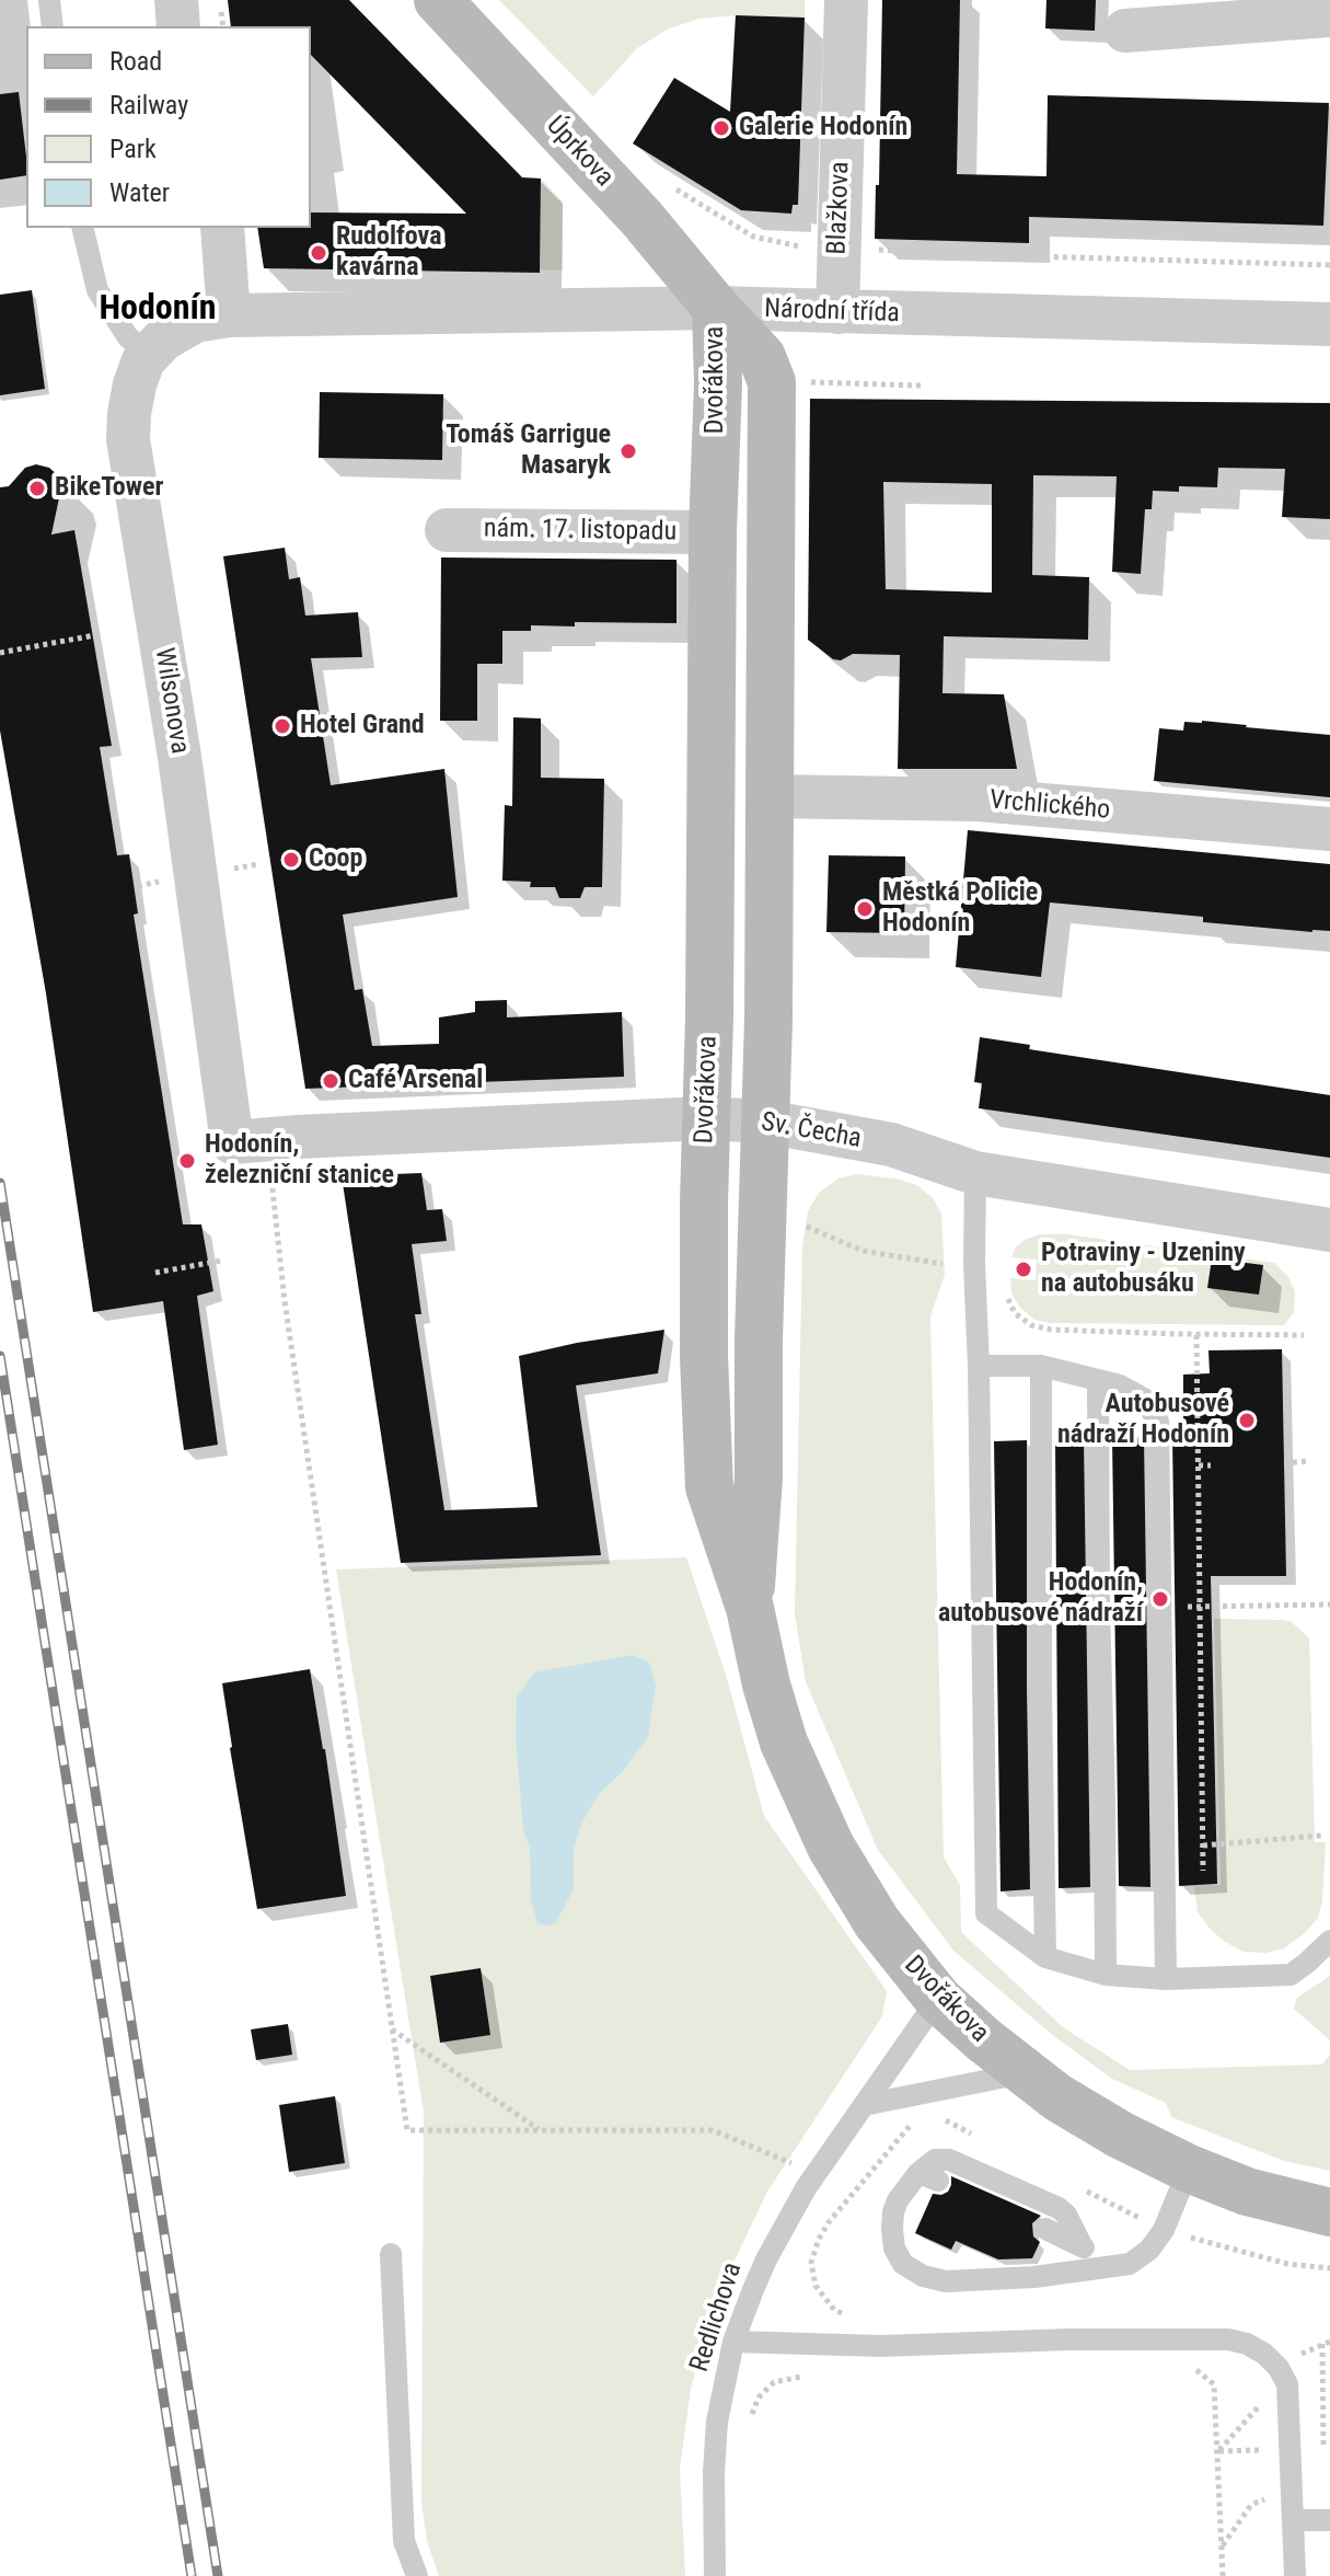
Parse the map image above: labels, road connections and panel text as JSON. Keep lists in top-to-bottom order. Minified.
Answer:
{"streets":{"main road":["Úprkova","Dvořákova"],"street":["Blažkova","Národní třída","nám. 17. listopadu","Wilsonova","Vrchlického","Sv. Čecha"],"lane":["Redlichova"]},"crossings":[["Úprkova","Národní třída"],["Úprkova","Dvořákova"],["Blažkova","Národní třída"],["Národní třída","Dvořákova"],["Národní třída","Wilsonova"],["Dvořákova","nám. 17. listopadu"],["Dvořákova","Vrchlického"],["Dvořákova","Sv. Čecha"],["Dvořákova","Redlichova"],["Wilsonova","Sv. Čecha"]],"districts":["Hodonín"],"places":["Galerie Hodonín","Rudolfova kavárna","Tomáš Garrigue Masaryk","BikeTower","Hotel Grand","Coop","Městká Policie Hodonín","Café Arsenal","Hodonín, železniční stanice","Potraviny - Uzeniny na autobusáku","Autobusové nádraží Hodonín","Hodonín, autobusové nádraží"],"legend":["Road","Railway","Park","Water"]}
